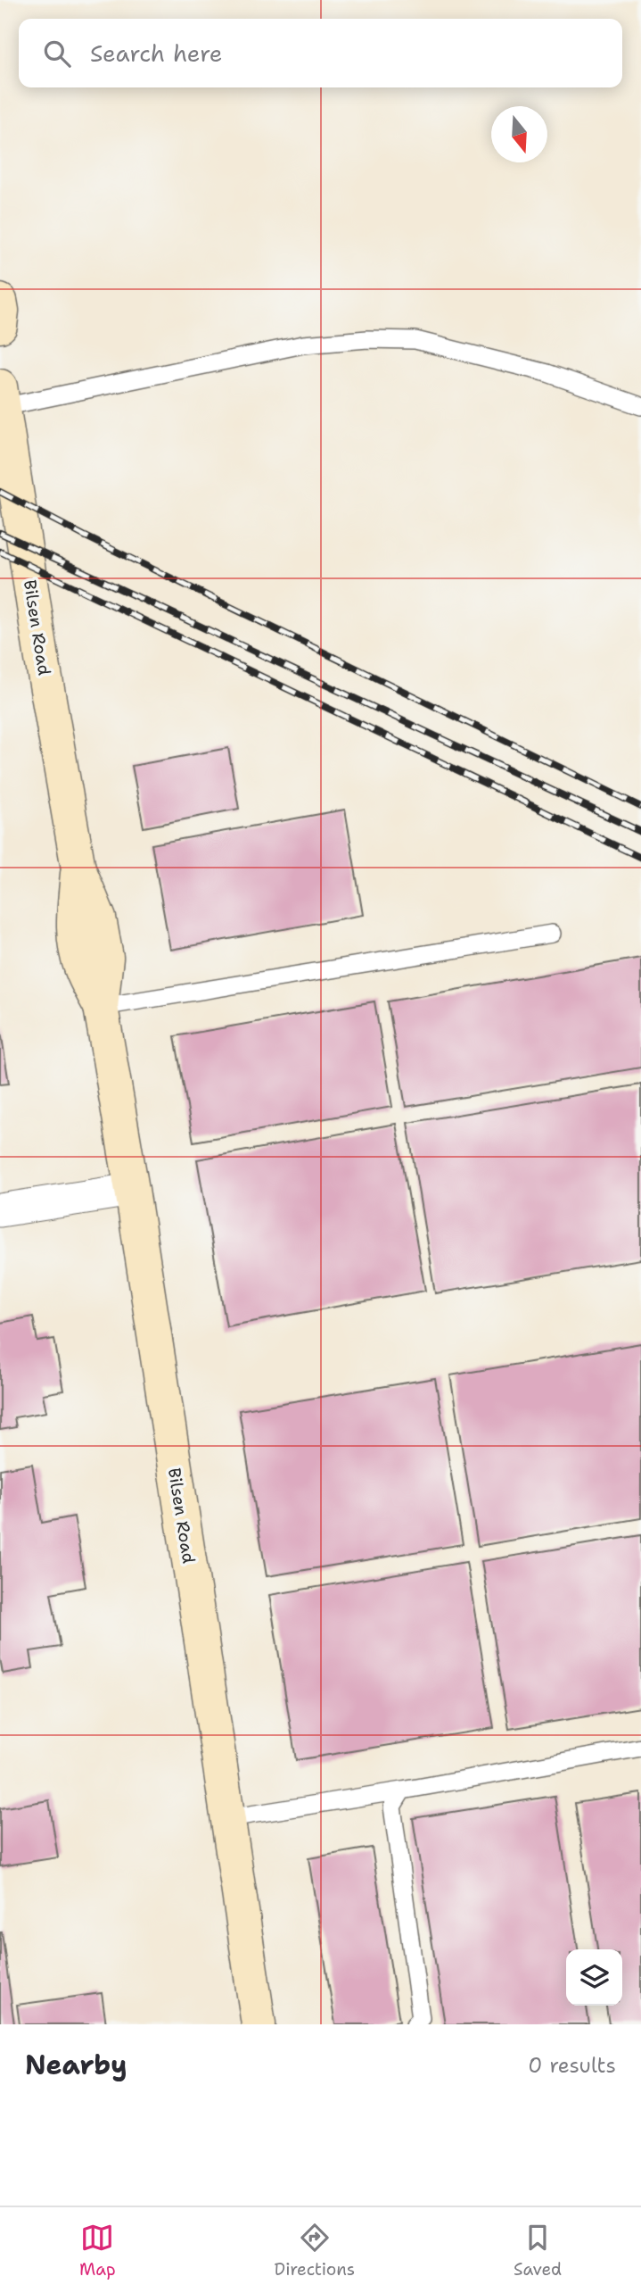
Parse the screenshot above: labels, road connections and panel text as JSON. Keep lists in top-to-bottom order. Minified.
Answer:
{"streets":{"street":["Bilsen Road"]},"north":"bottom","page":{"search":"Search here","heading":["Nearby","0 results"],"nav":["Map","Directions","Saved"]}}
